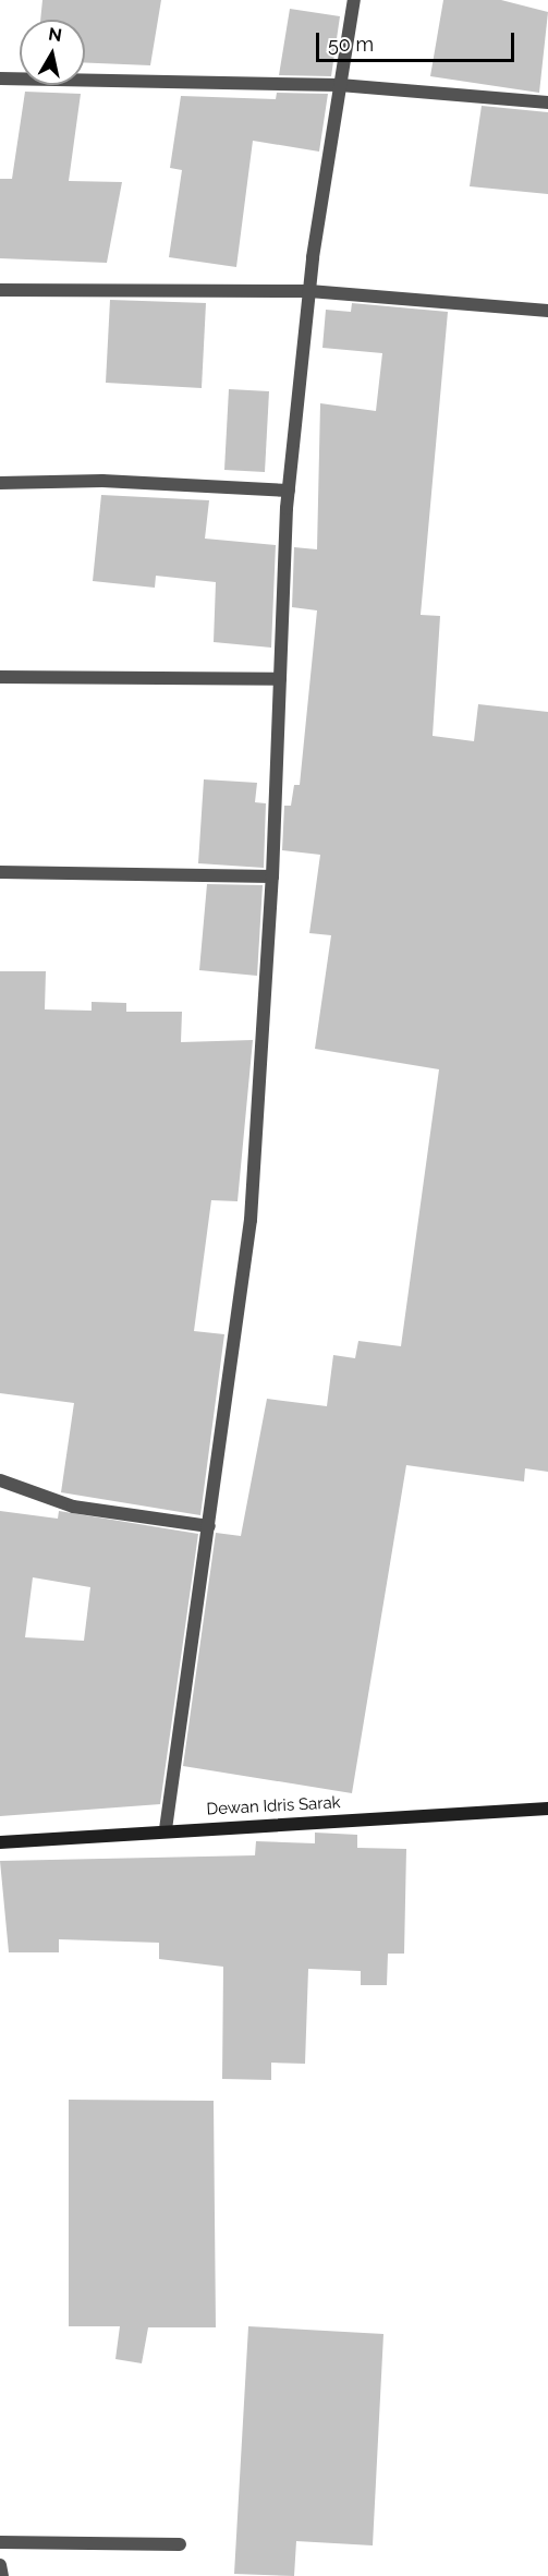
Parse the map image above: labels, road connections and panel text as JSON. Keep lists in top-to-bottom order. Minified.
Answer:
{"streets":{"main road":["Dewan Idris Sarak"]},"scale_bar":"50 m","north":"top"}
